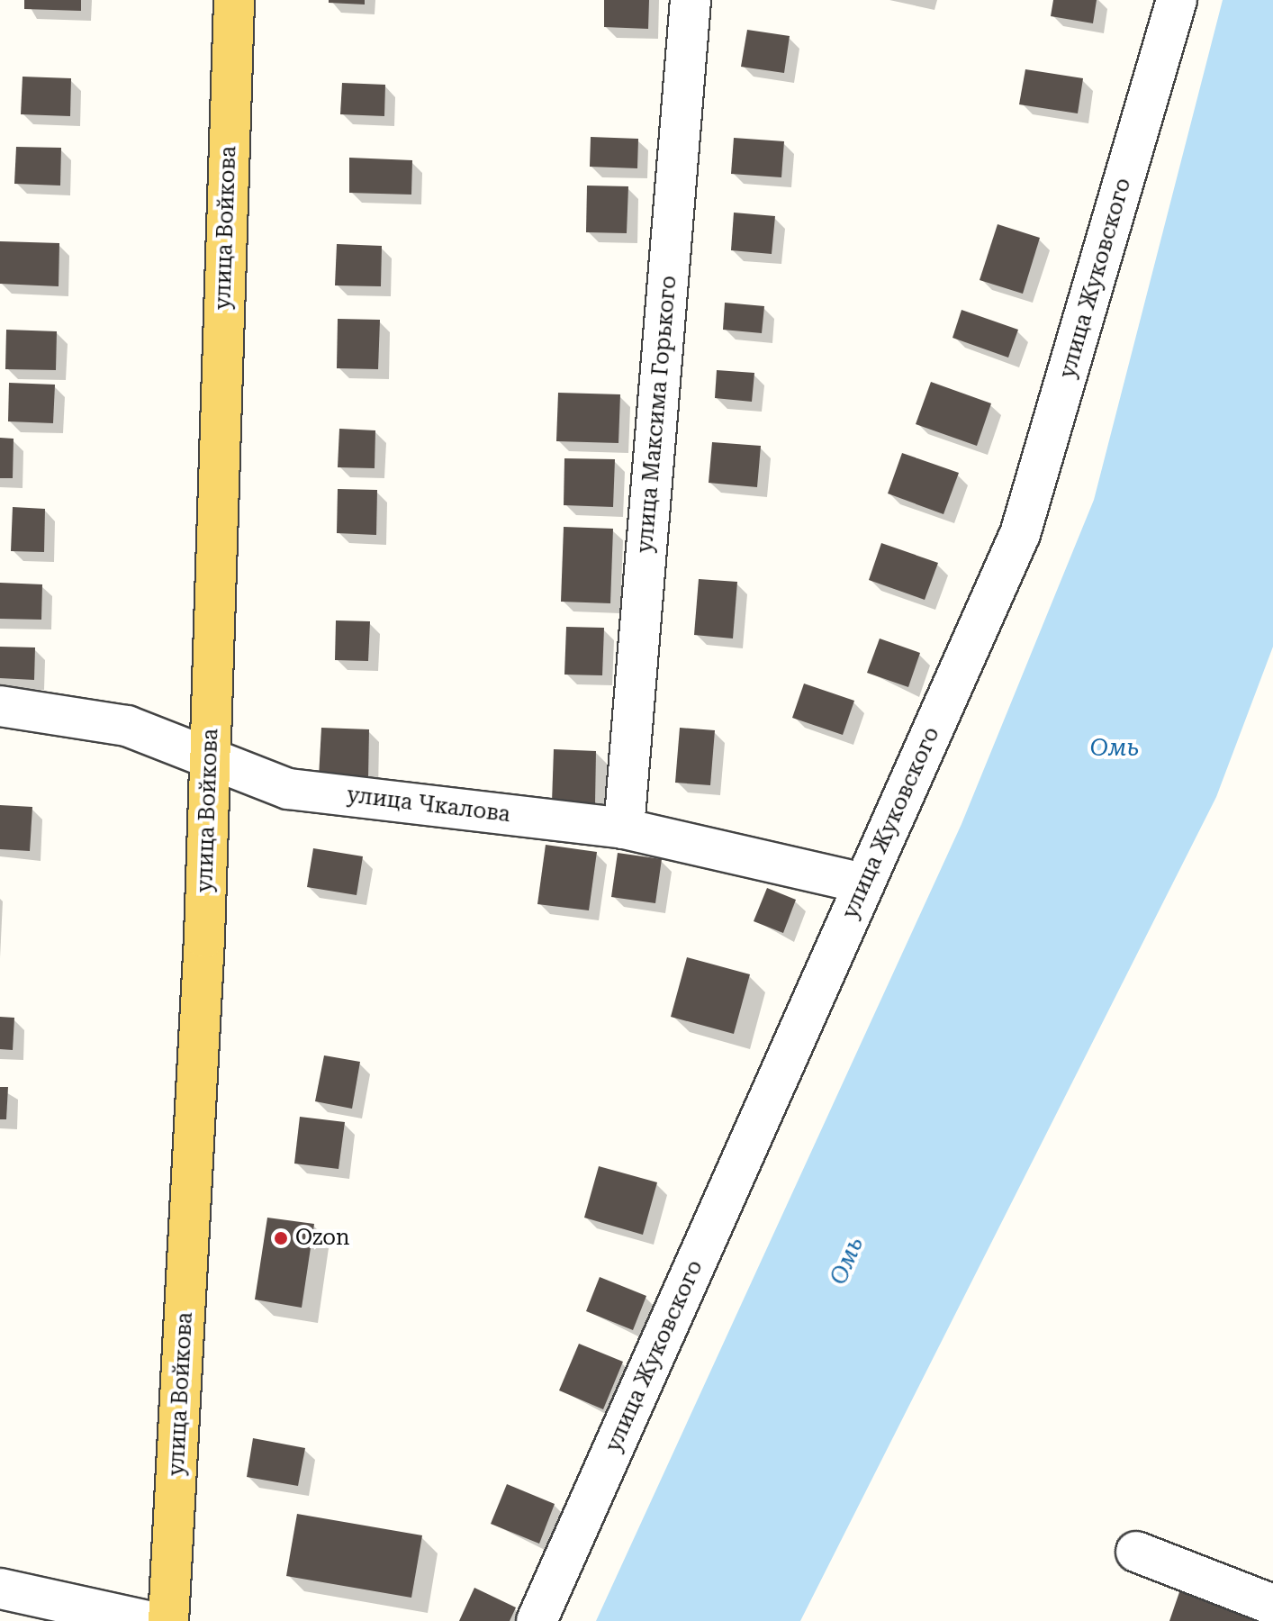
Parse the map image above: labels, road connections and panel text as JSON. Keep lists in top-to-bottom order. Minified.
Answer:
{"streets":{"main road":["улица Войкова"],"street":["улица Жуковского","улица Максима Горького","улица Чкалова"]},"crossings":[["улица Войкова","улица Чкалова"],["улица Жуковского","улица Чкалова"],["улица Максима Горького","улица Чкалова"]],"water":["Омь"],"places":["Ozon"]}
